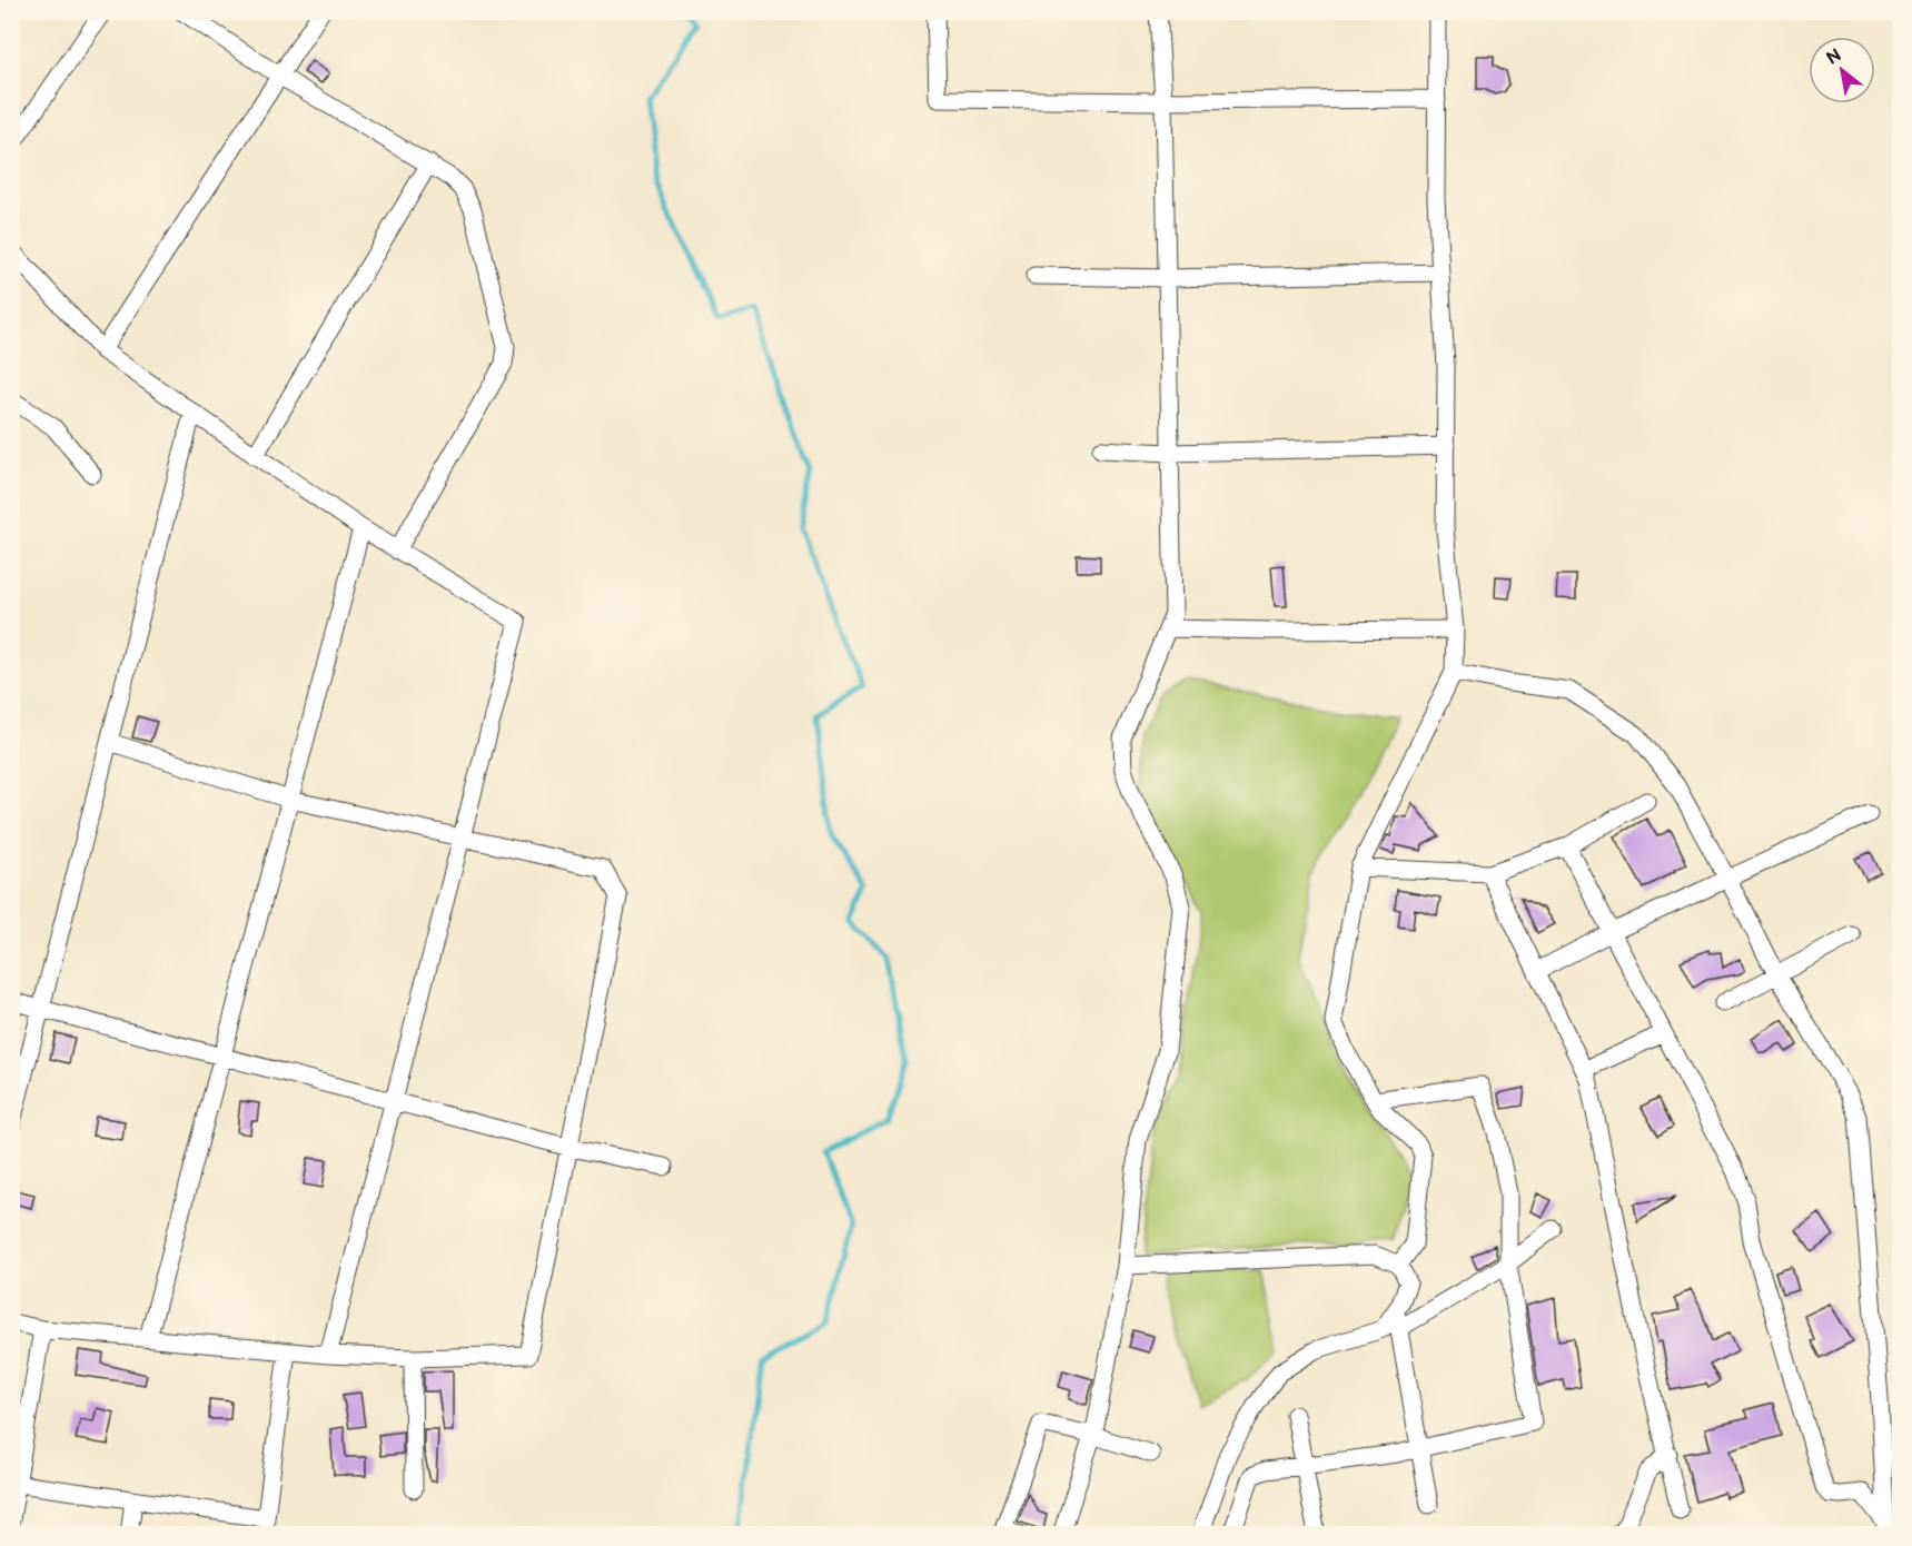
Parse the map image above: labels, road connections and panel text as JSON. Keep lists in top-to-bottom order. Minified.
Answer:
{"north":"top left"}
